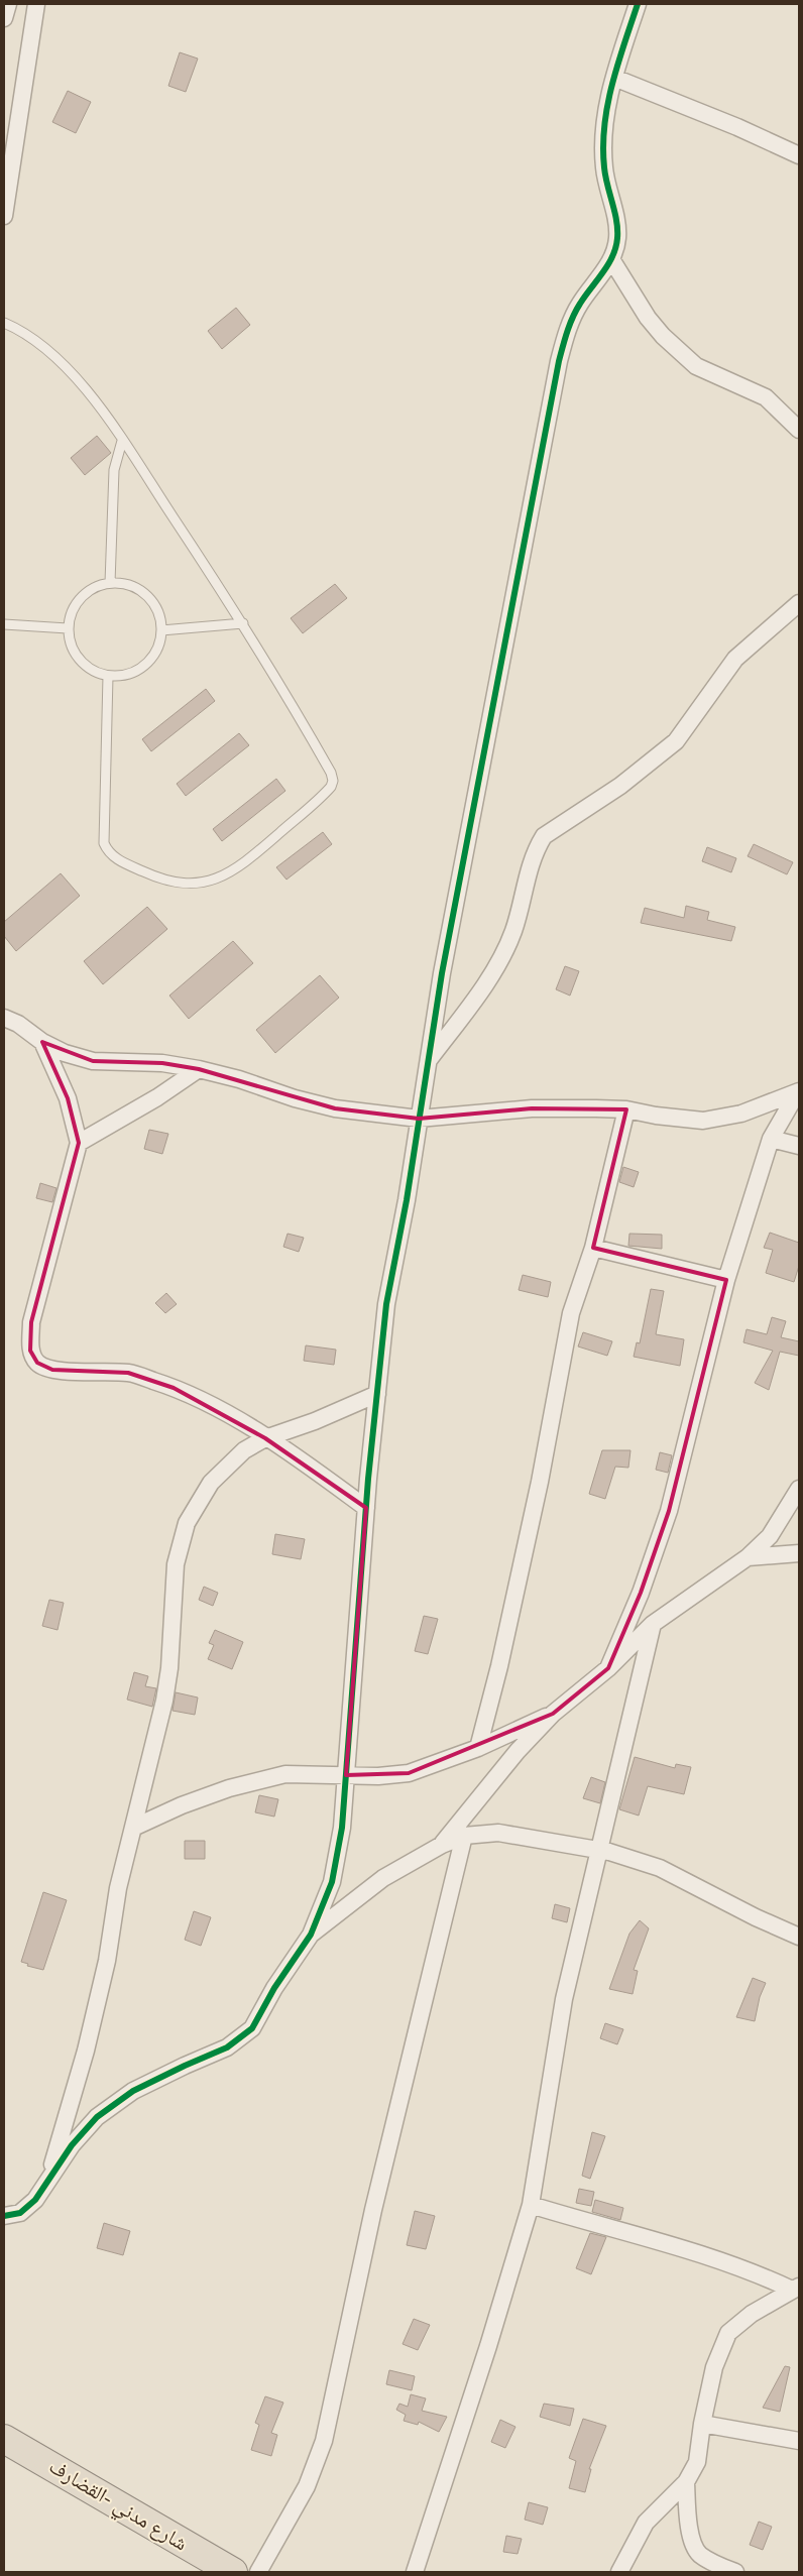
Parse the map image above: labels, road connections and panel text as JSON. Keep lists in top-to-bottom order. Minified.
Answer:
{"streets":{"highway":["شارع مدني -القضارف"]}}
